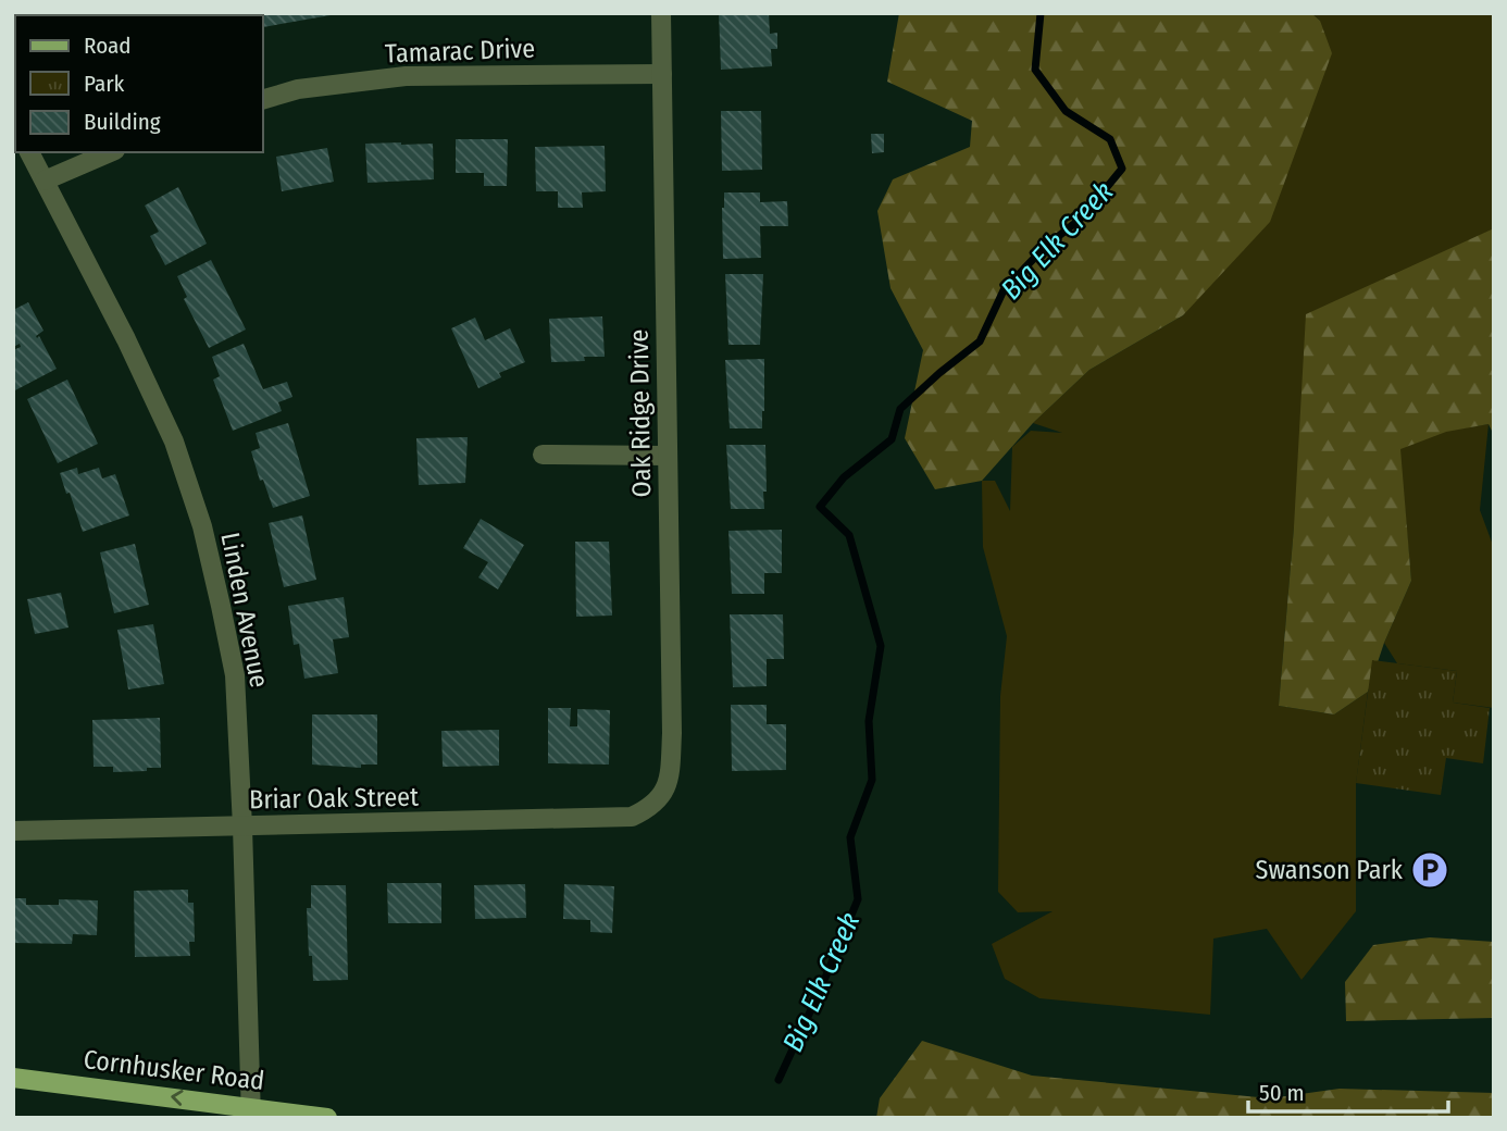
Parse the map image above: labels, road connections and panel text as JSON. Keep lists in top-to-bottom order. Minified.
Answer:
{"streets":{"main road":["Cornhusker Road"],"street":["Tamarac Drive","Oak Ridge Drive","Linden Avenue","Briar Oak Street"]},"crossings":[["Tamarac Drive","Oak Ridge Drive"],["Oak Ridge Drive","Briar Oak Street"],["Linden Avenue","Briar Oak Street"],["Linden Avenue","Cornhusker Road"]],"one_way":["Cornhusker Road"],"water":["Big Elk Creek"],"places":{"parking":["Swanson Park"]},"legend":["Road","Park","Building"],"scale_bar":"50 m"}
